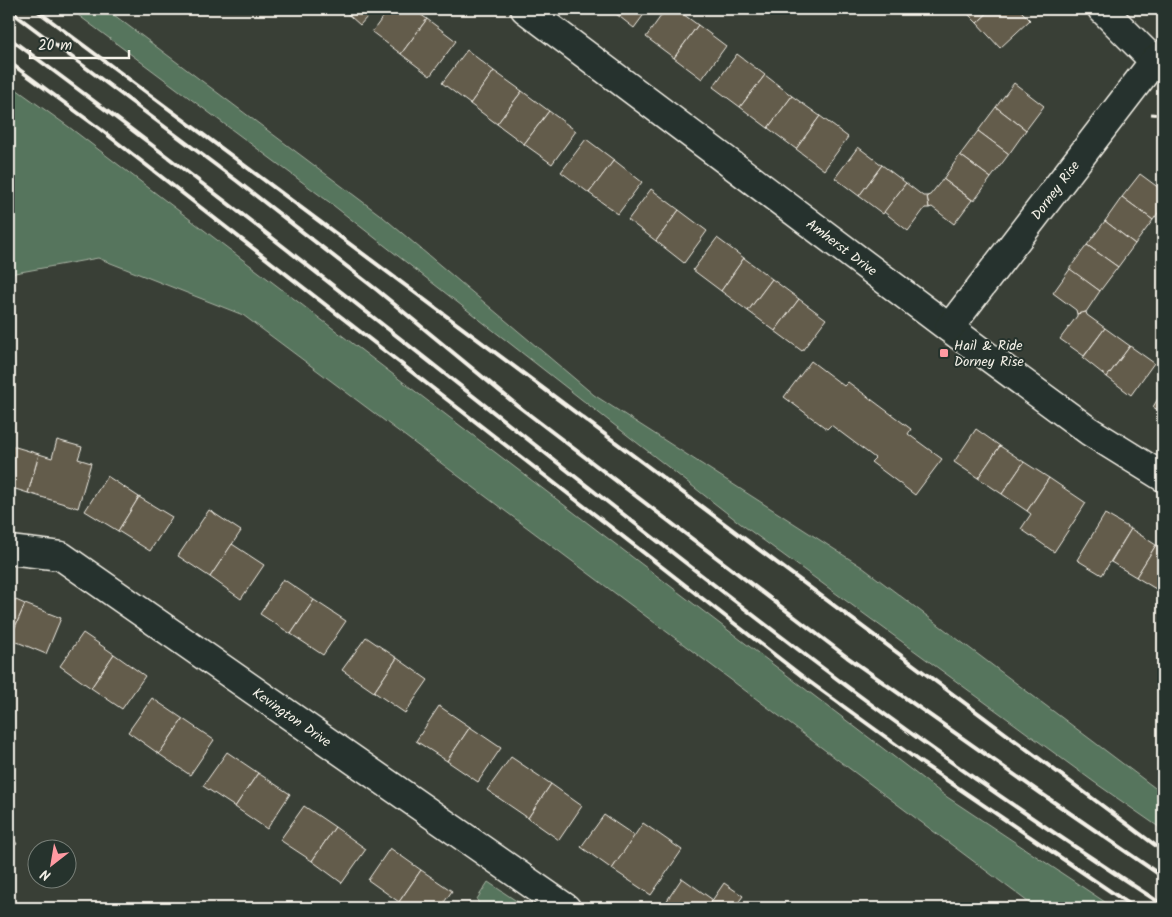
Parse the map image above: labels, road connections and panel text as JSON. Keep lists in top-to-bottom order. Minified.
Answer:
{"streets":{"street":["Dorney Rise","Amherst Drive","Kevington Drive"]},"crossings":[["Dorney Rise","Amherst Drive"]],"places":{"transit":["Hail & Ride Dorney Rise"]},"scale_bar":"20 m","north":"bottom left"}
